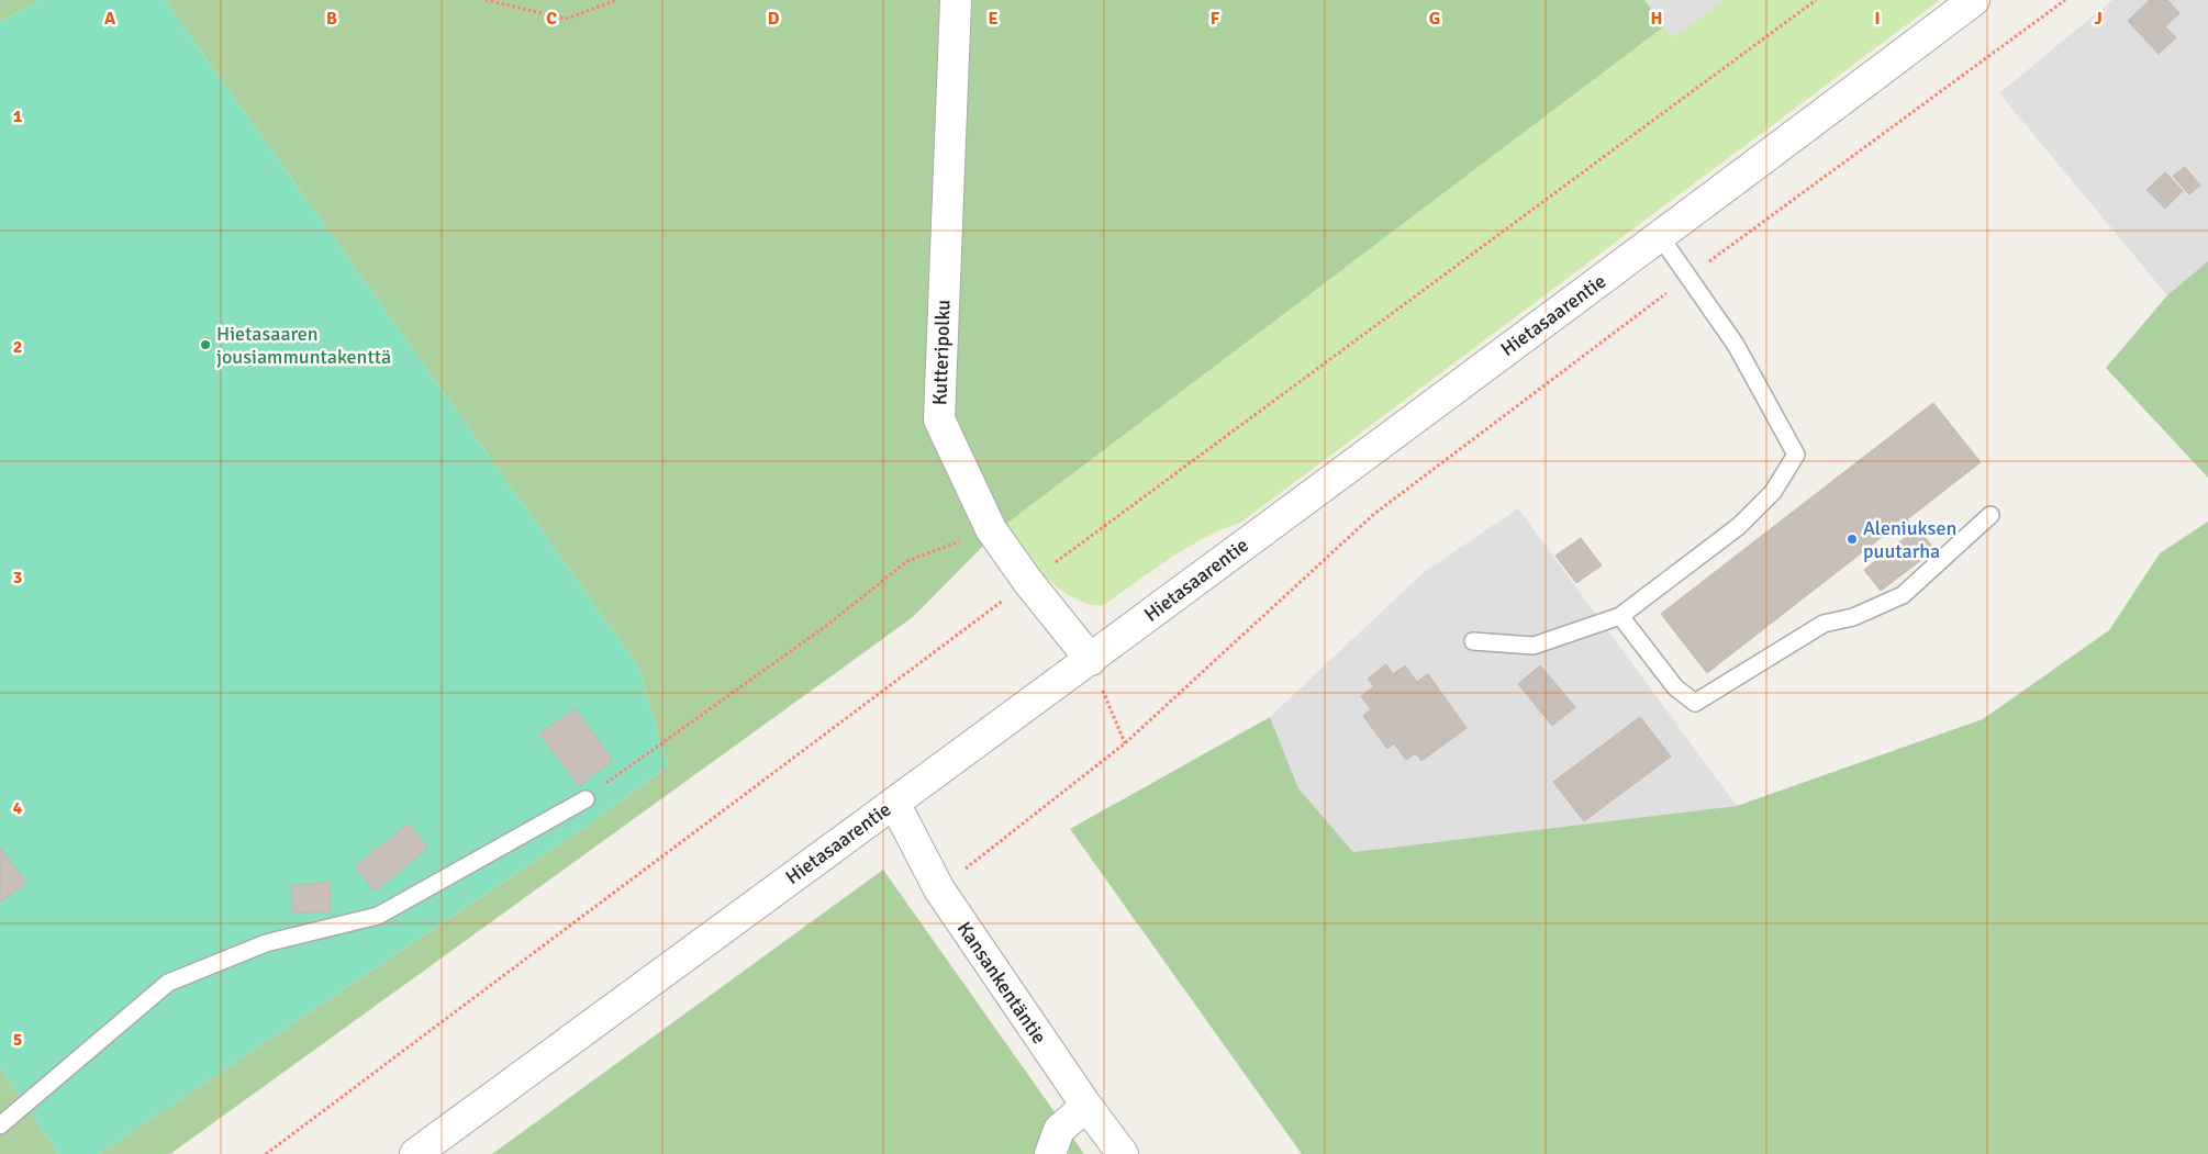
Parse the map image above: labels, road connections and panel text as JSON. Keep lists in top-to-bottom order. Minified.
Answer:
{"streets":{"street":["Hietasaarentie","Kutteripolku","Kansankentäntie"]},"crossings":[["Hietasaarentie","Kutteripolku"],["Hietasaarentie","Kansankentäntie"]],"places":["Hietasaaren jousiammuntakenttä","Aleniuksen puutarha"],"grid":{"columns":["A","B","C","D","E","F","G","H","I","J"],"rows":["1","2","3","4","5"]}}
